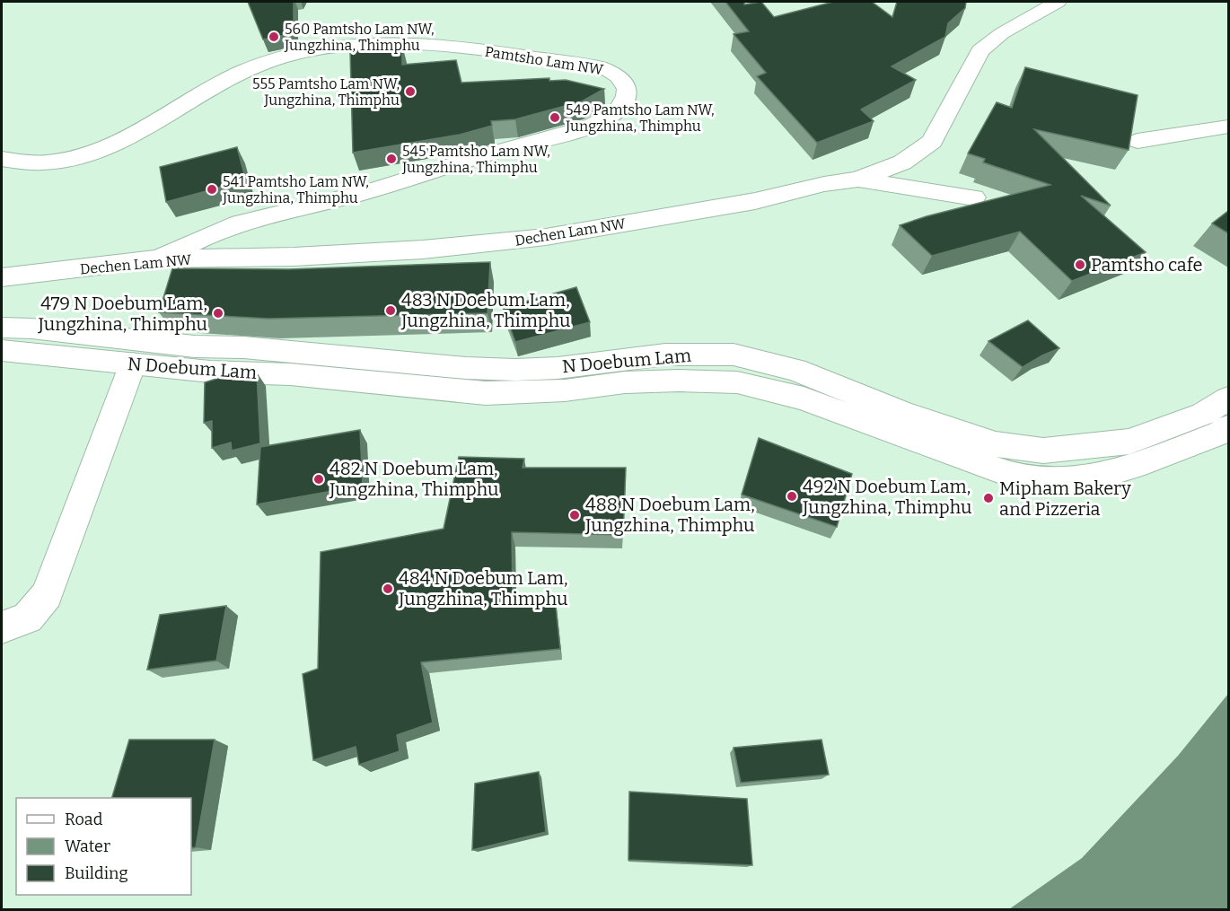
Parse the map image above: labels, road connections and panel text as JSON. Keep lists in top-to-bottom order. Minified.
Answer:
{"streets":{"street":["Pamtsho Lam NW","Dechen Lam NW","N Doebum Lam"]},"crossings":[["Pamtsho Lam NW","Dechen Lam NW"]],"places":["560 Pamtsho Lam NW, Jungzhina, Thimphu","555 Pamtsho Lam NW, Jungzhina, Thimphu","549 Pamtsho Lam NW, Jungzhina, Thimphu","545 Pamtsho Lam NW, Jungzhina, Thimphu","541 Pamtsho Lam NW, Jungzhina, Thimphu","Pamtsho cafe","483 N Doebum Lam, Jungzhina, Thimphu","479 N Doebum Lam, Jungzhina, Thimphu","482 N Doebum Lam, Jungzhina, Thimphu","492 N Doebum Lam, Jungzhina, Thimphu","Mipham Bakery and Pizzeria","488 N Doebum Lam, Jungzhina, Thimphu","484 N Doebum Lam, Jungzhina, Thimphu"],"legend":["Road","Water","Building"]}
